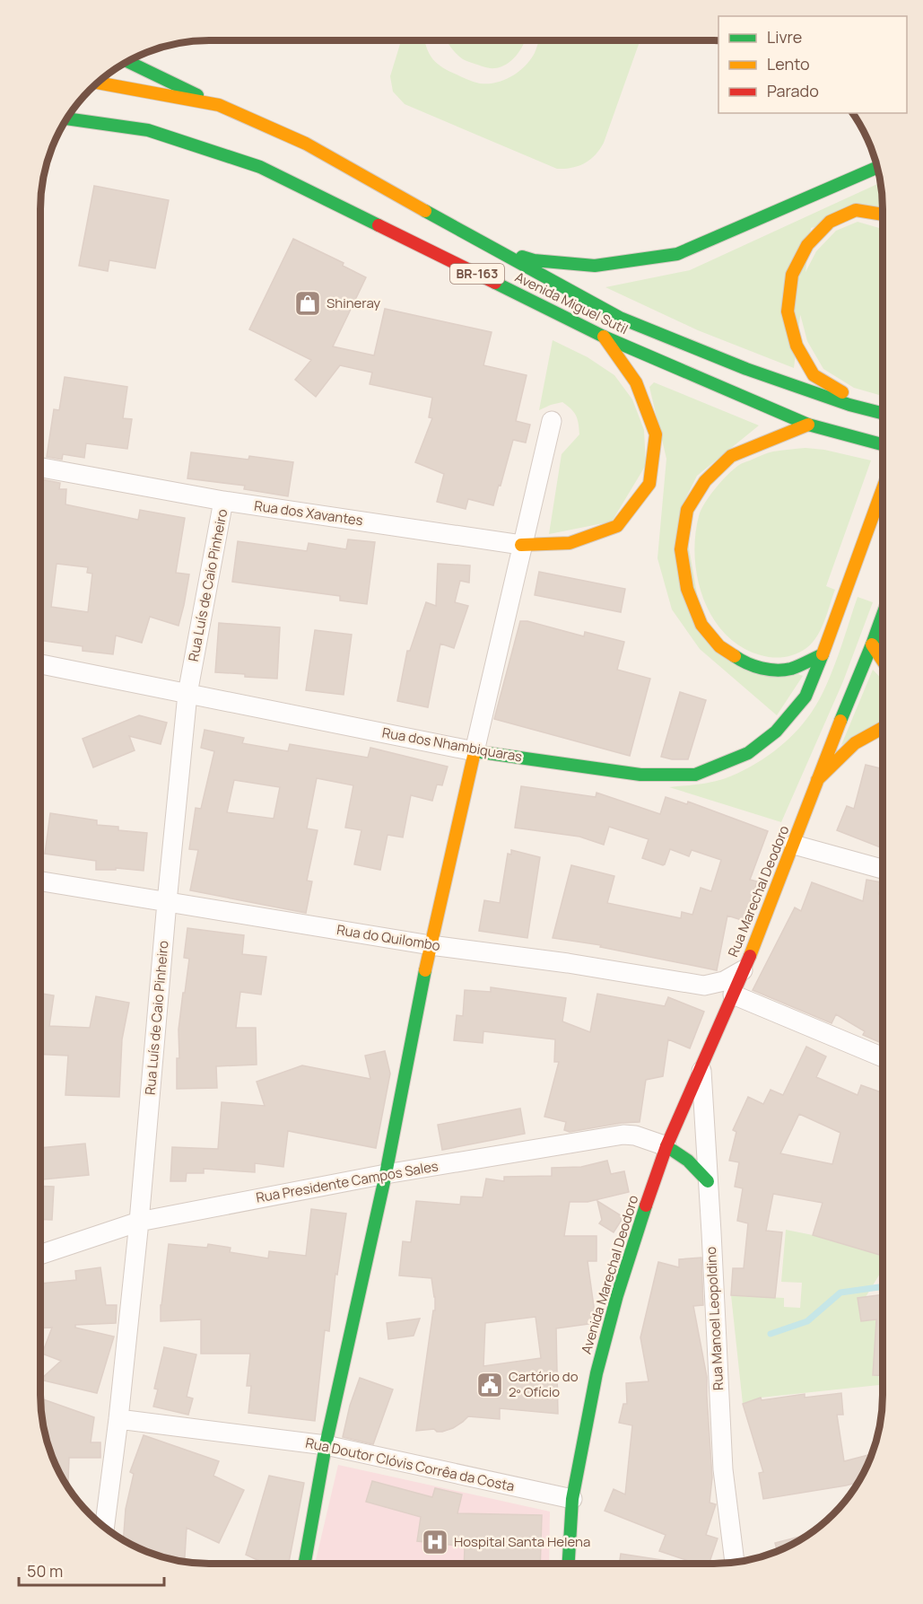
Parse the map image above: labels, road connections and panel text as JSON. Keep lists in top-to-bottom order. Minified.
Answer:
{"streets":{"main road":["BR-163","Avenida Miguel Sutil","Rua dos Nhambiquaras","Rua Marechal Deodoro","Avenida Marechal Deodoro"],"street":["Rua dos Xavantes","Rua Luís de Caio Pinheiro","Rua do Quilombo","Rua Presidente Campos Sales","Rua Manoel Leopoldino","Rua Doutor Clóvis Corrêa da Costa"]},"crossings":[["Rua dos Xavantes","Rua Luís de Caio Pinheiro"],["Rua Luís de Caio Pinheiro","Rua dos Nhambiquaras"],["Rua Luís de Caio Pinheiro","Rua do Quilombo"],["Rua Luís de Caio Pinheiro","Rua Presidente Campos Sales"],["Rua Luís de Caio Pinheiro","Rua Doutor Clóvis Corrêa da Costa"],["Rua Marechal Deodoro","Rua do Quilombo"],["Rua Marechal Deodoro","Rua Presidente Campos Sales"],["Rua Marechal Deodoro","Avenida Marechal Deodoro"],["Rua Marechal Deodoro","Rua Manoel Leopoldino"],["Rua Presidente Campos Sales","Avenida Marechal Deodoro"],["Avenida Marechal Deodoro","Rua Doutor Clóvis Corrêa da Costa"]],"places":{"shop":["Shineray"],"public building":["Cartório do 2º Ofício"],"hospital":["Hospital Santa Helena"]},"legend":["Livre","Lento","Parado"],"scale_bar":"50 m"}
